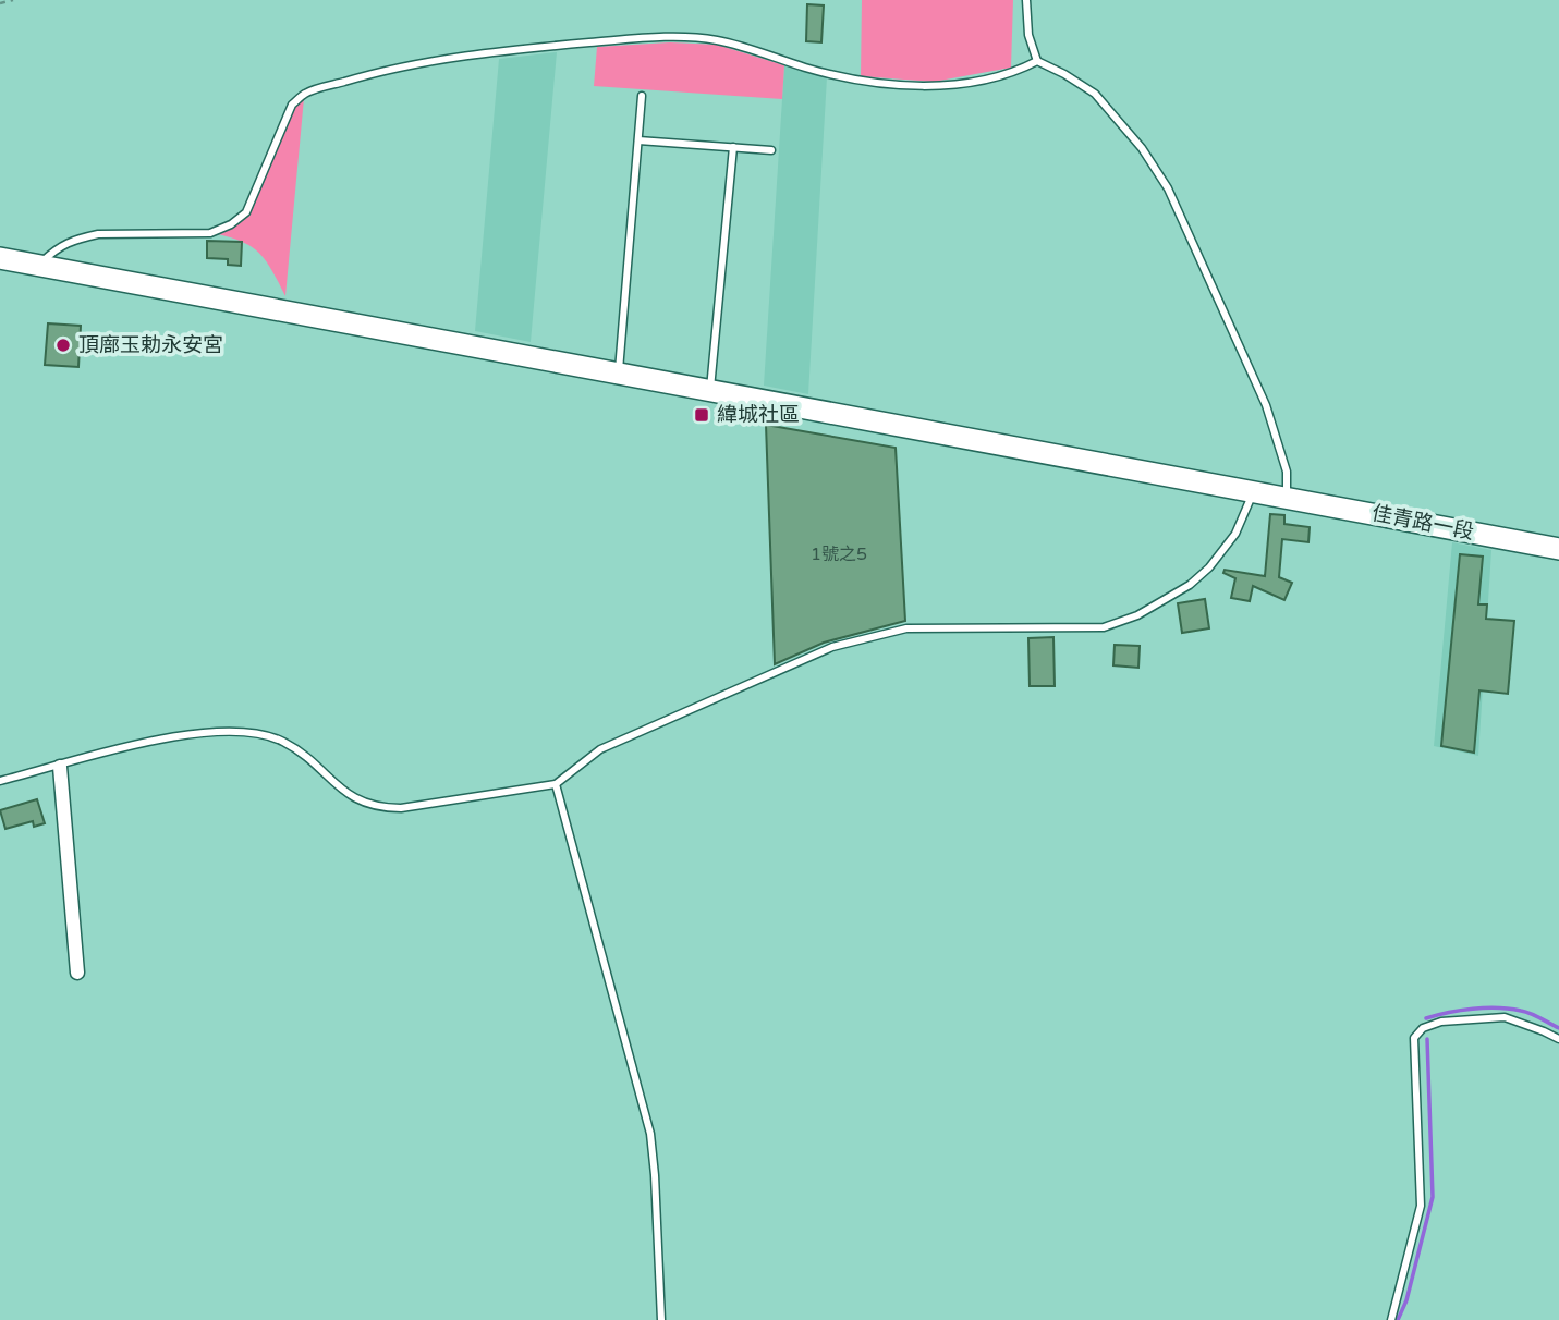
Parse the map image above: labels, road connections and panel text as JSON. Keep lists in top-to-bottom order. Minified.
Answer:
{"streets":{"street":["佳青路一段"]},"places":{"other":["頂廍玉勅永安宮"],"transit":["緯城社區"]},"house_numbers":["1號之5"]}
